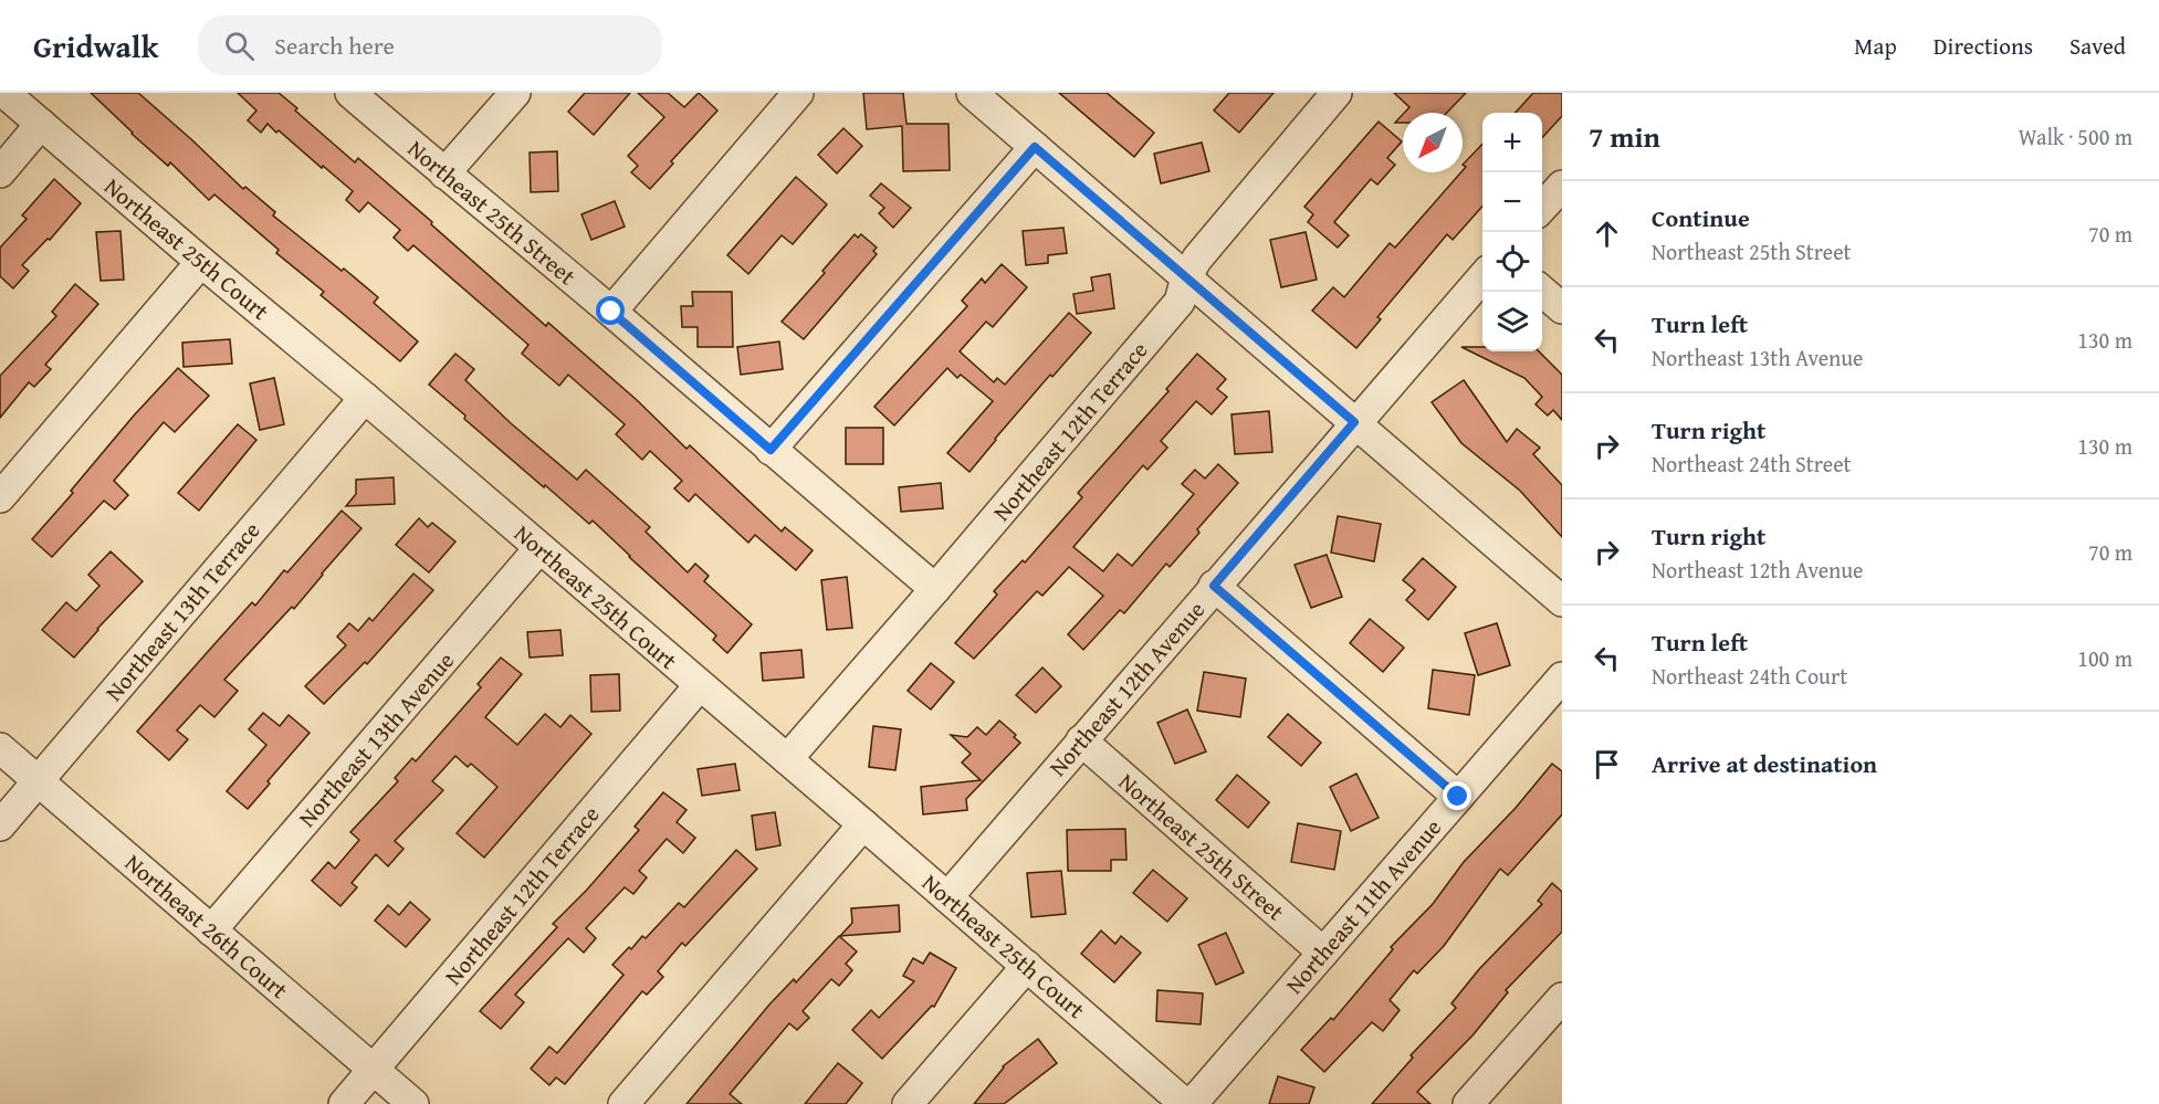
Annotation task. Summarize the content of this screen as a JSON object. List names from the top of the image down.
{
  "streets": {
    "street": [
      "Northeast 25th Street",
      "Northeast 25th Court",
      "Northeast 12th Terrace",
      "Northeast 13th Terrace",
      "Northeast 12th Avenue",
      "Northeast 13th Avenue",
      "Northeast 11th Avenue",
      "Northeast 26th Court"
    ]
  },
  "crossings": [
    ["Northeast 25th Street", "Northeast 12th Terrace"],
    ["Northeast 25th Street", "Northeast 12th Avenue"],
    ["Northeast 25th Street", "Northeast 11th Avenue"],
    ["Northeast 25th Court", "Northeast 12th Terrace"],
    ["Northeast 25th Court", "Northeast 13th Terrace"],
    ["Northeast 25th Court", "Northeast 12th Avenue"],
    ["Northeast 25th Court", "Northeast 13th Avenue"],
    ["Northeast 12th Terrace", "Northeast 26th Court"],
    ["Northeast 13th Terrace", "Northeast 26th Court"],
    ["Northeast 13th Avenue", "Northeast 26th Court"]
  ],
  "north": "bottom left",
  "page": {
    "header": "Gridwalk",
    "search": "Search here",
    "nav": ["Map", "Directions", "Saved"],
    "heading": ["7 min", "Walk · 500 m"],
    "map_buttons": ["+", "−"],
    "list": [
      ["Continue", "Northeast 25th Street", "70 m"],
      ["Turn left", "Northeast 13th Avenue", "130 m"],
      ["Turn right", "Northeast 24th Street", "130 m"],
      ["Turn right", "Northeast 12th Avenue", "70 m"],
      ["Turn left", "Northeast 24th Court", "100 m"],
      "Arrive at destination"
    ]
  }
}
